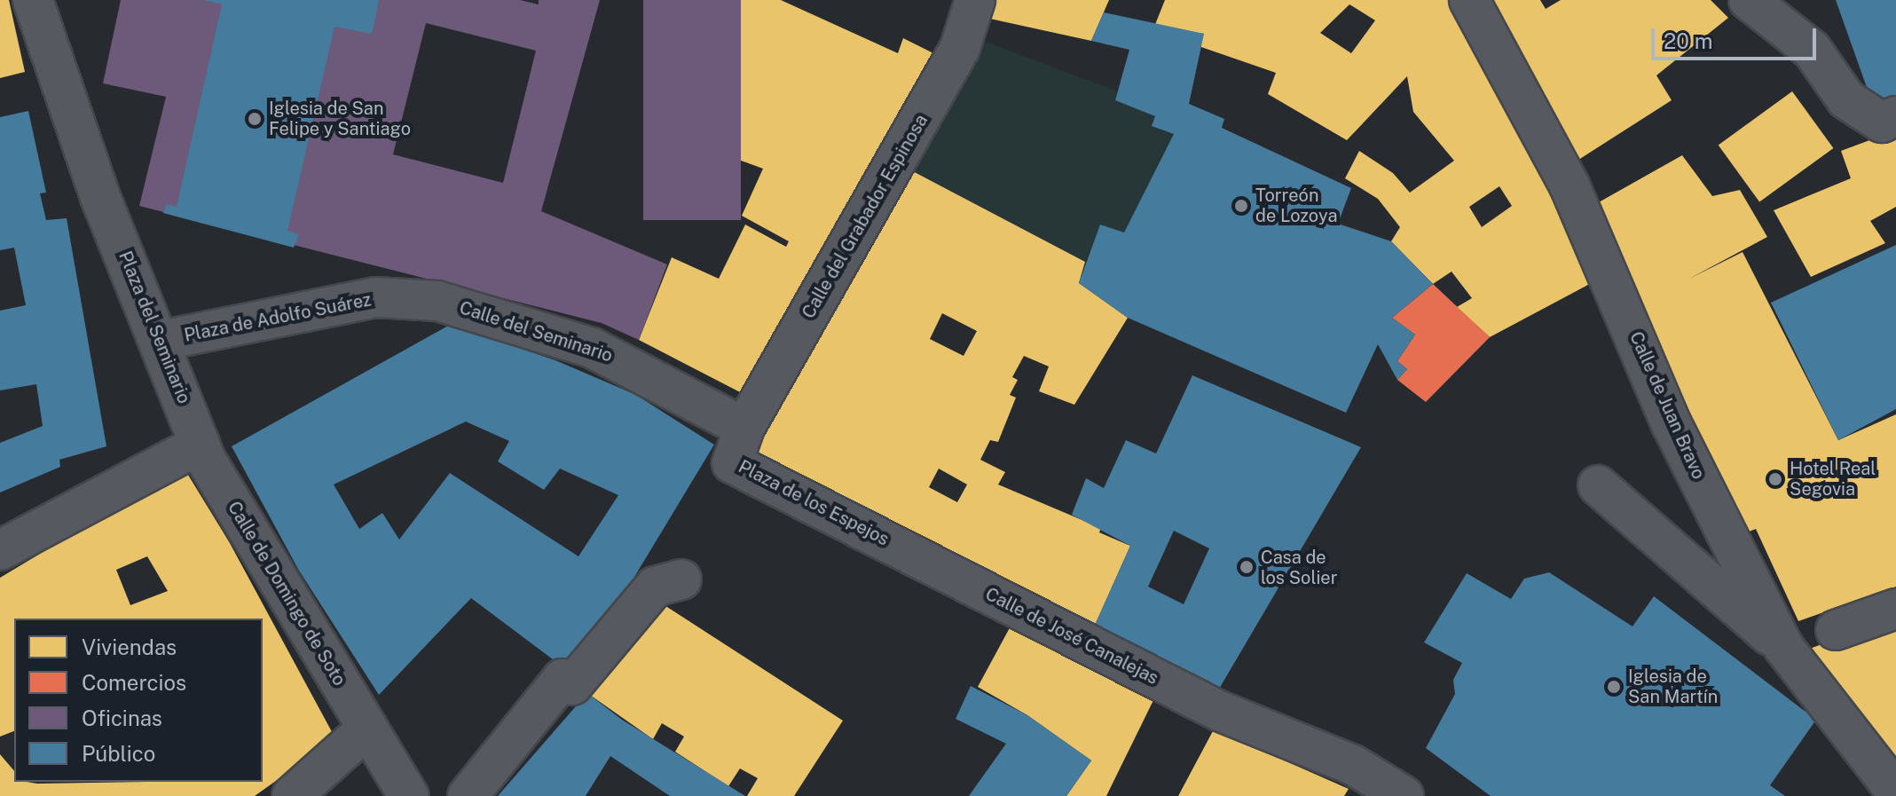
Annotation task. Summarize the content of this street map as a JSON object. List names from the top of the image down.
{
  "streets": {
    "street": [
      "Calle del Grabador Espinosa",
      "Plaza de Adolfo Suárez",
      "Plaza del Seminario",
      "Calle del Seminario",
      "Calle de Juan Bravo",
      "Plaza de los Espejos",
      "Calle de Domingo de Soto",
      "Calle de José Canalejas"
    ]
  },
  "crossings": [
    ["Calle del Grabador Espinosa", "Calle del Seminario"],
    ["Calle del Grabador Espinosa", "Plaza de los Espejos"],
    ["Plaza de Adolfo Suárez", "Plaza del Seminario"],
    ["Plaza de Adolfo Suárez", "Calle del Seminario"],
    ["Plaza del Seminario", "Calle de Domingo de Soto"],
    ["Calle del Seminario", "Plaza de los Espejos"],
    ["Plaza de los Espejos", "Calle de José Canalejas"]
  ],
  "places": [
    "Iglesia de San Felipe y Santiago",
    "Torreón de Lozoya",
    "Hotel Real Segovia",
    "Casa de los Solier",
    "Iglesia de San Martín"
  ],
  "legend": [
    "Viviendas",
    "Comercios",
    "Oficinas",
    "Público"
  ],
  "scale_bar": "20 m"
}
